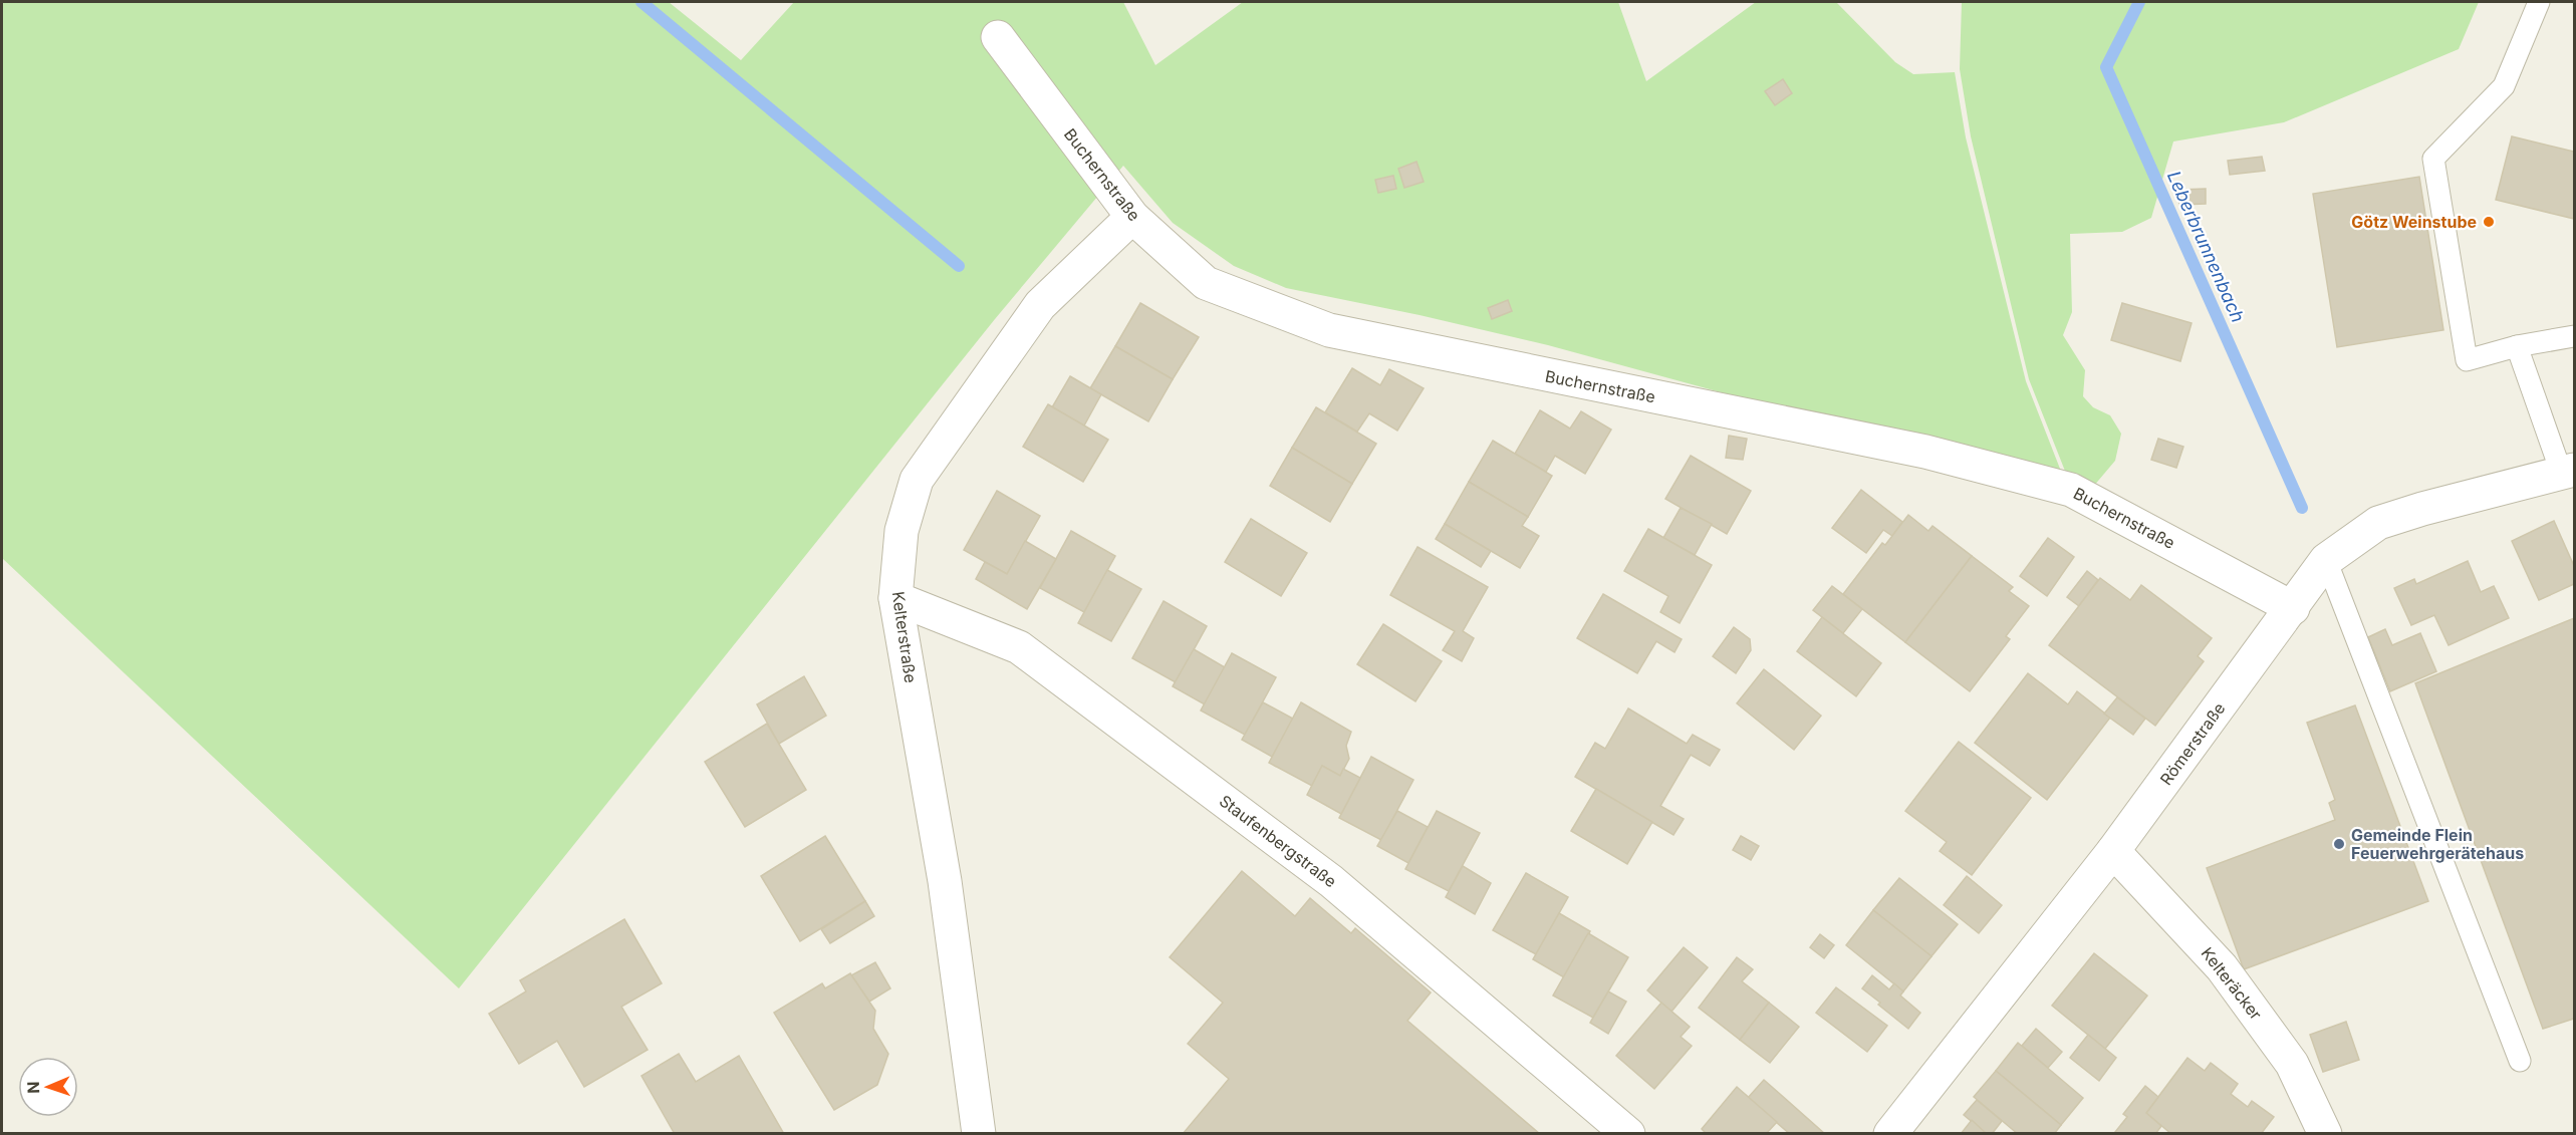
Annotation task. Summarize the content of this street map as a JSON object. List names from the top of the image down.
{
  "streets": {
    "street": [
      "Buchernstraße",
      "Kelterstraße",
      "Römerstraße",
      "Staufenbergstraße",
      "Kelteräcker"
    ]
  },
  "crossings": [
    ["Buchernstraße", "Kelterstraße"],
    ["Buchernstraße", "Römerstraße"],
    ["Kelterstraße", "Staufenbergstraße"],
    ["Römerstraße", "Kelteräcker"]
  ],
  "water": ["Leberbrunnenbach"],
  "places": ["Götz Weinstube", "Gemeinde Flein Feuerwehrgerätehaus"],
  "north": "left"
}
